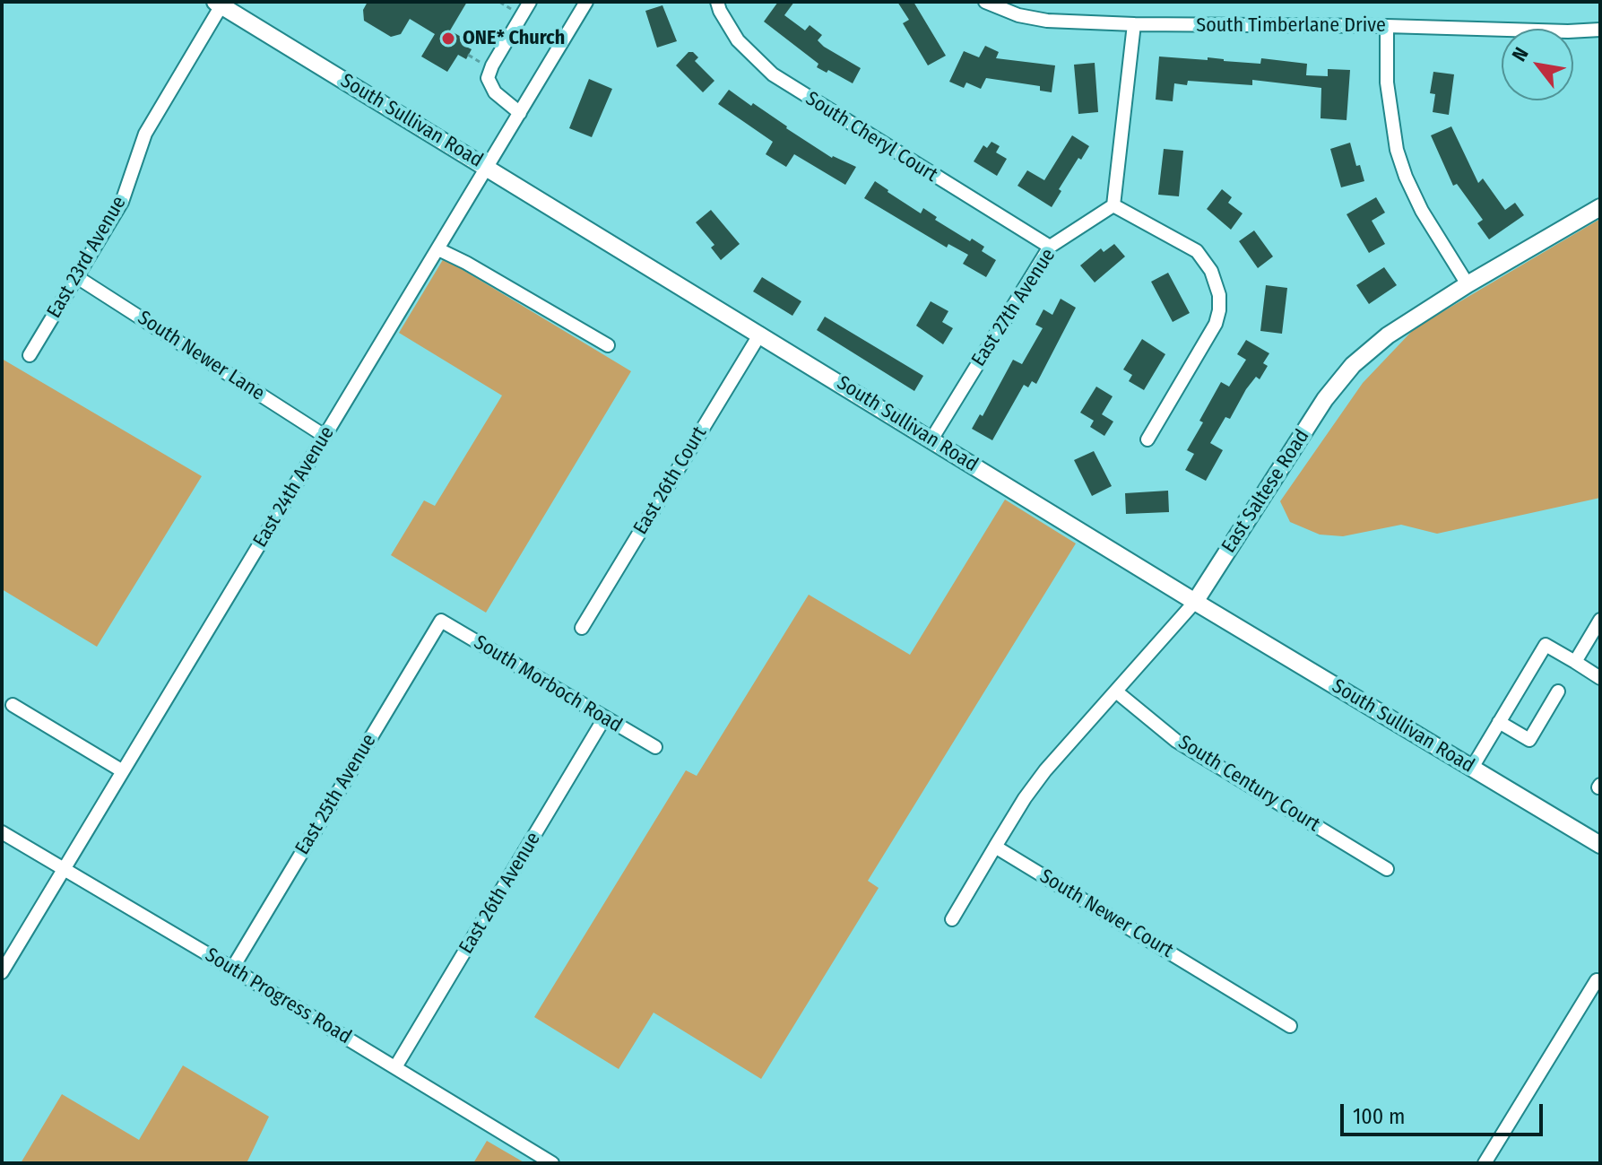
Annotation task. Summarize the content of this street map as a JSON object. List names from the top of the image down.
{
  "streets": {
    "main road": ["South Sullivan Road", "East Saltese Road"],
    "street": [
      "South Timberlane Drive",
      "South Cheryl Court",
      "East 23rd Avenue",
      "East 27th Avenue",
      "South Newer Lane",
      "East 26th Court",
      "East 24th Avenue",
      "South Morboch Road",
      "South Century Court",
      "East 25th Avenue",
      "East 26th Avenue",
      "South Newer Court",
      "South Progress Road"
    ]
  },
  "crossings": [
    ["South Sullivan Road", "East 23rd Avenue"],
    ["South Sullivan Road", "East 27th Avenue"],
    ["South Sullivan Road", "East 26th Court"],
    ["South Sullivan Road", "East 24th Avenue"],
    ["South Sullivan Road", "East Saltese Road"],
    ["South Cheryl Court", "East 27th Avenue"],
    ["East 23rd Avenue", "South Newer Lane"],
    ["South Newer Lane", "East 24th Avenue"],
    ["East 24th Avenue", "South Progress Road"],
    ["East Saltese Road", "South Century Court"],
    ["East Saltese Road", "South Newer Court"],
    ["South Morboch Road", "East 25th Avenue"],
    ["South Morboch Road", "East 26th Avenue"],
    ["East 25th Avenue", "South Progress Road"],
    ["East 26th Avenue", "South Progress Road"]
  ],
  "places": ["ONE* Church"],
  "scale_bar": "100 m",
  "north": "top left"
}
